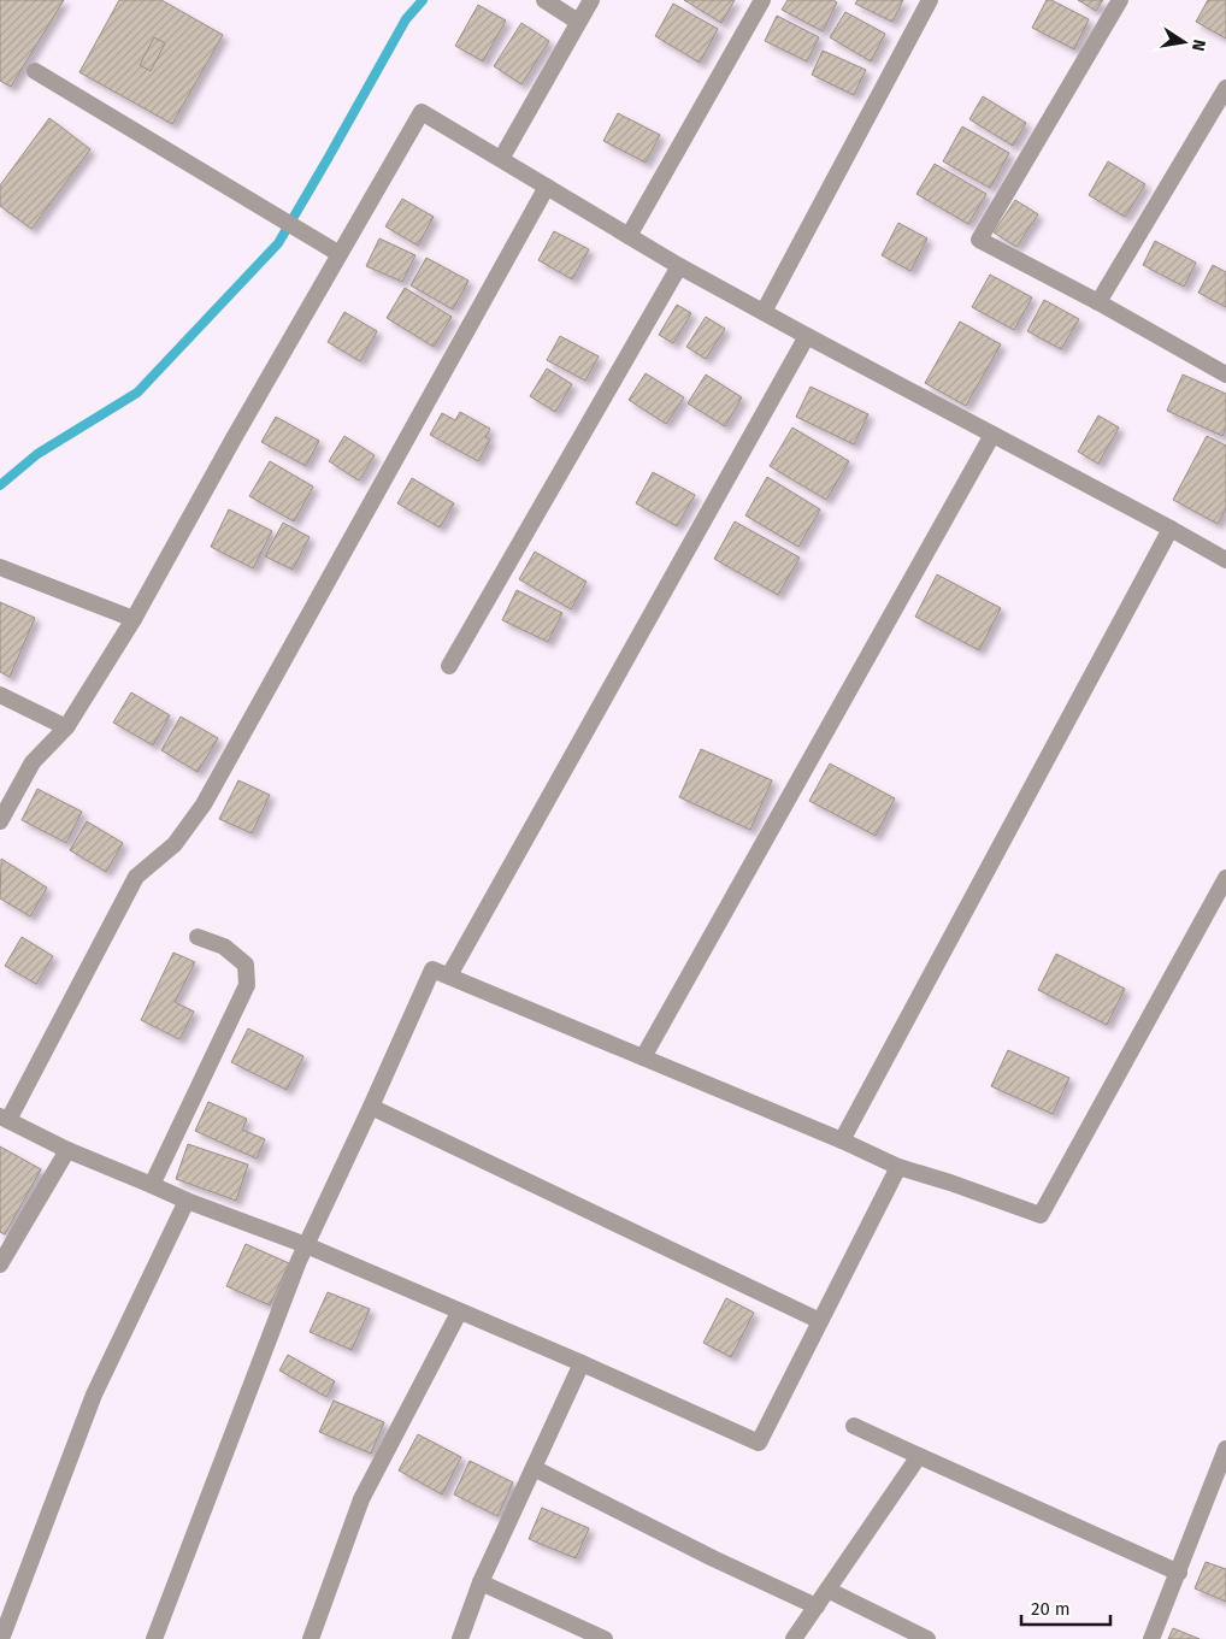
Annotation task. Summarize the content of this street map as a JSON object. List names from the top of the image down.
{
  "scale_bar": "20 m",
  "north": "right"
}
